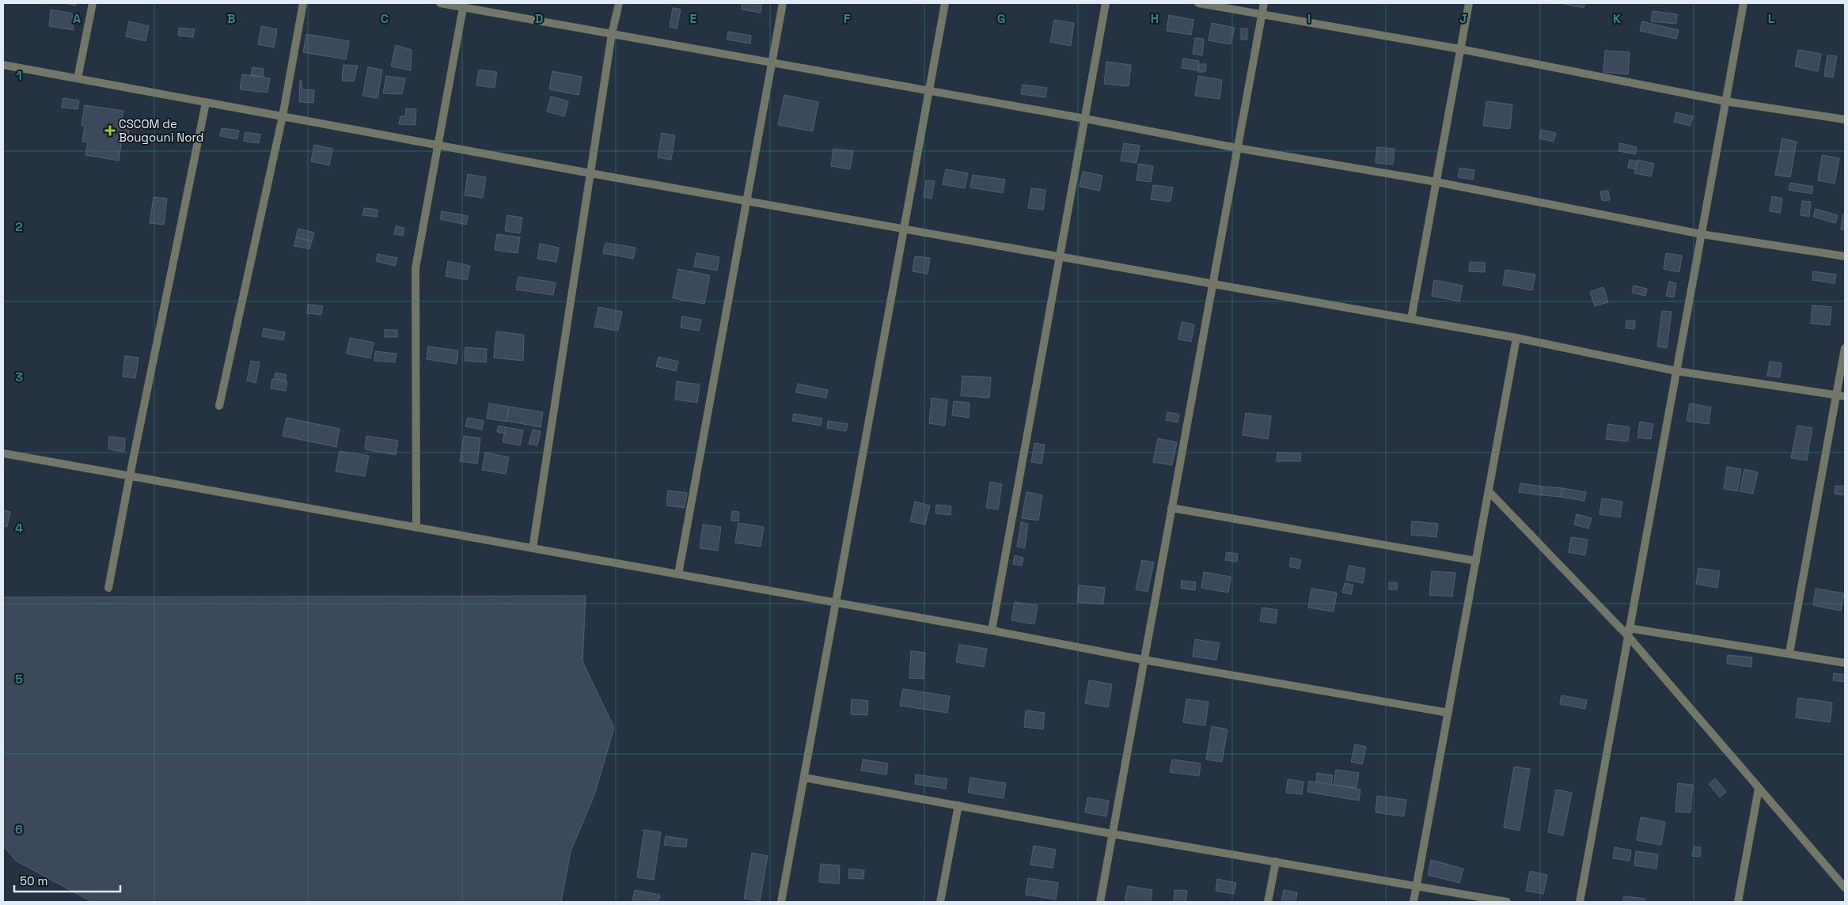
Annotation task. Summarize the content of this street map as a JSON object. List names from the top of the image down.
{
  "places": {
    "health": ["CSCOM de Bougouni Nord"]
  },
  "scale_bar": "50 m",
  "grid": {
    "columns": [
      "A",
      "B",
      "C",
      "D",
      "E",
      "F",
      "G",
      "H",
      "I",
      "J",
      "K",
      "L"
    ],
    "rows": [
      "1",
      "2",
      "3",
      "4",
      "5",
      "6"
    ]
  }
}
